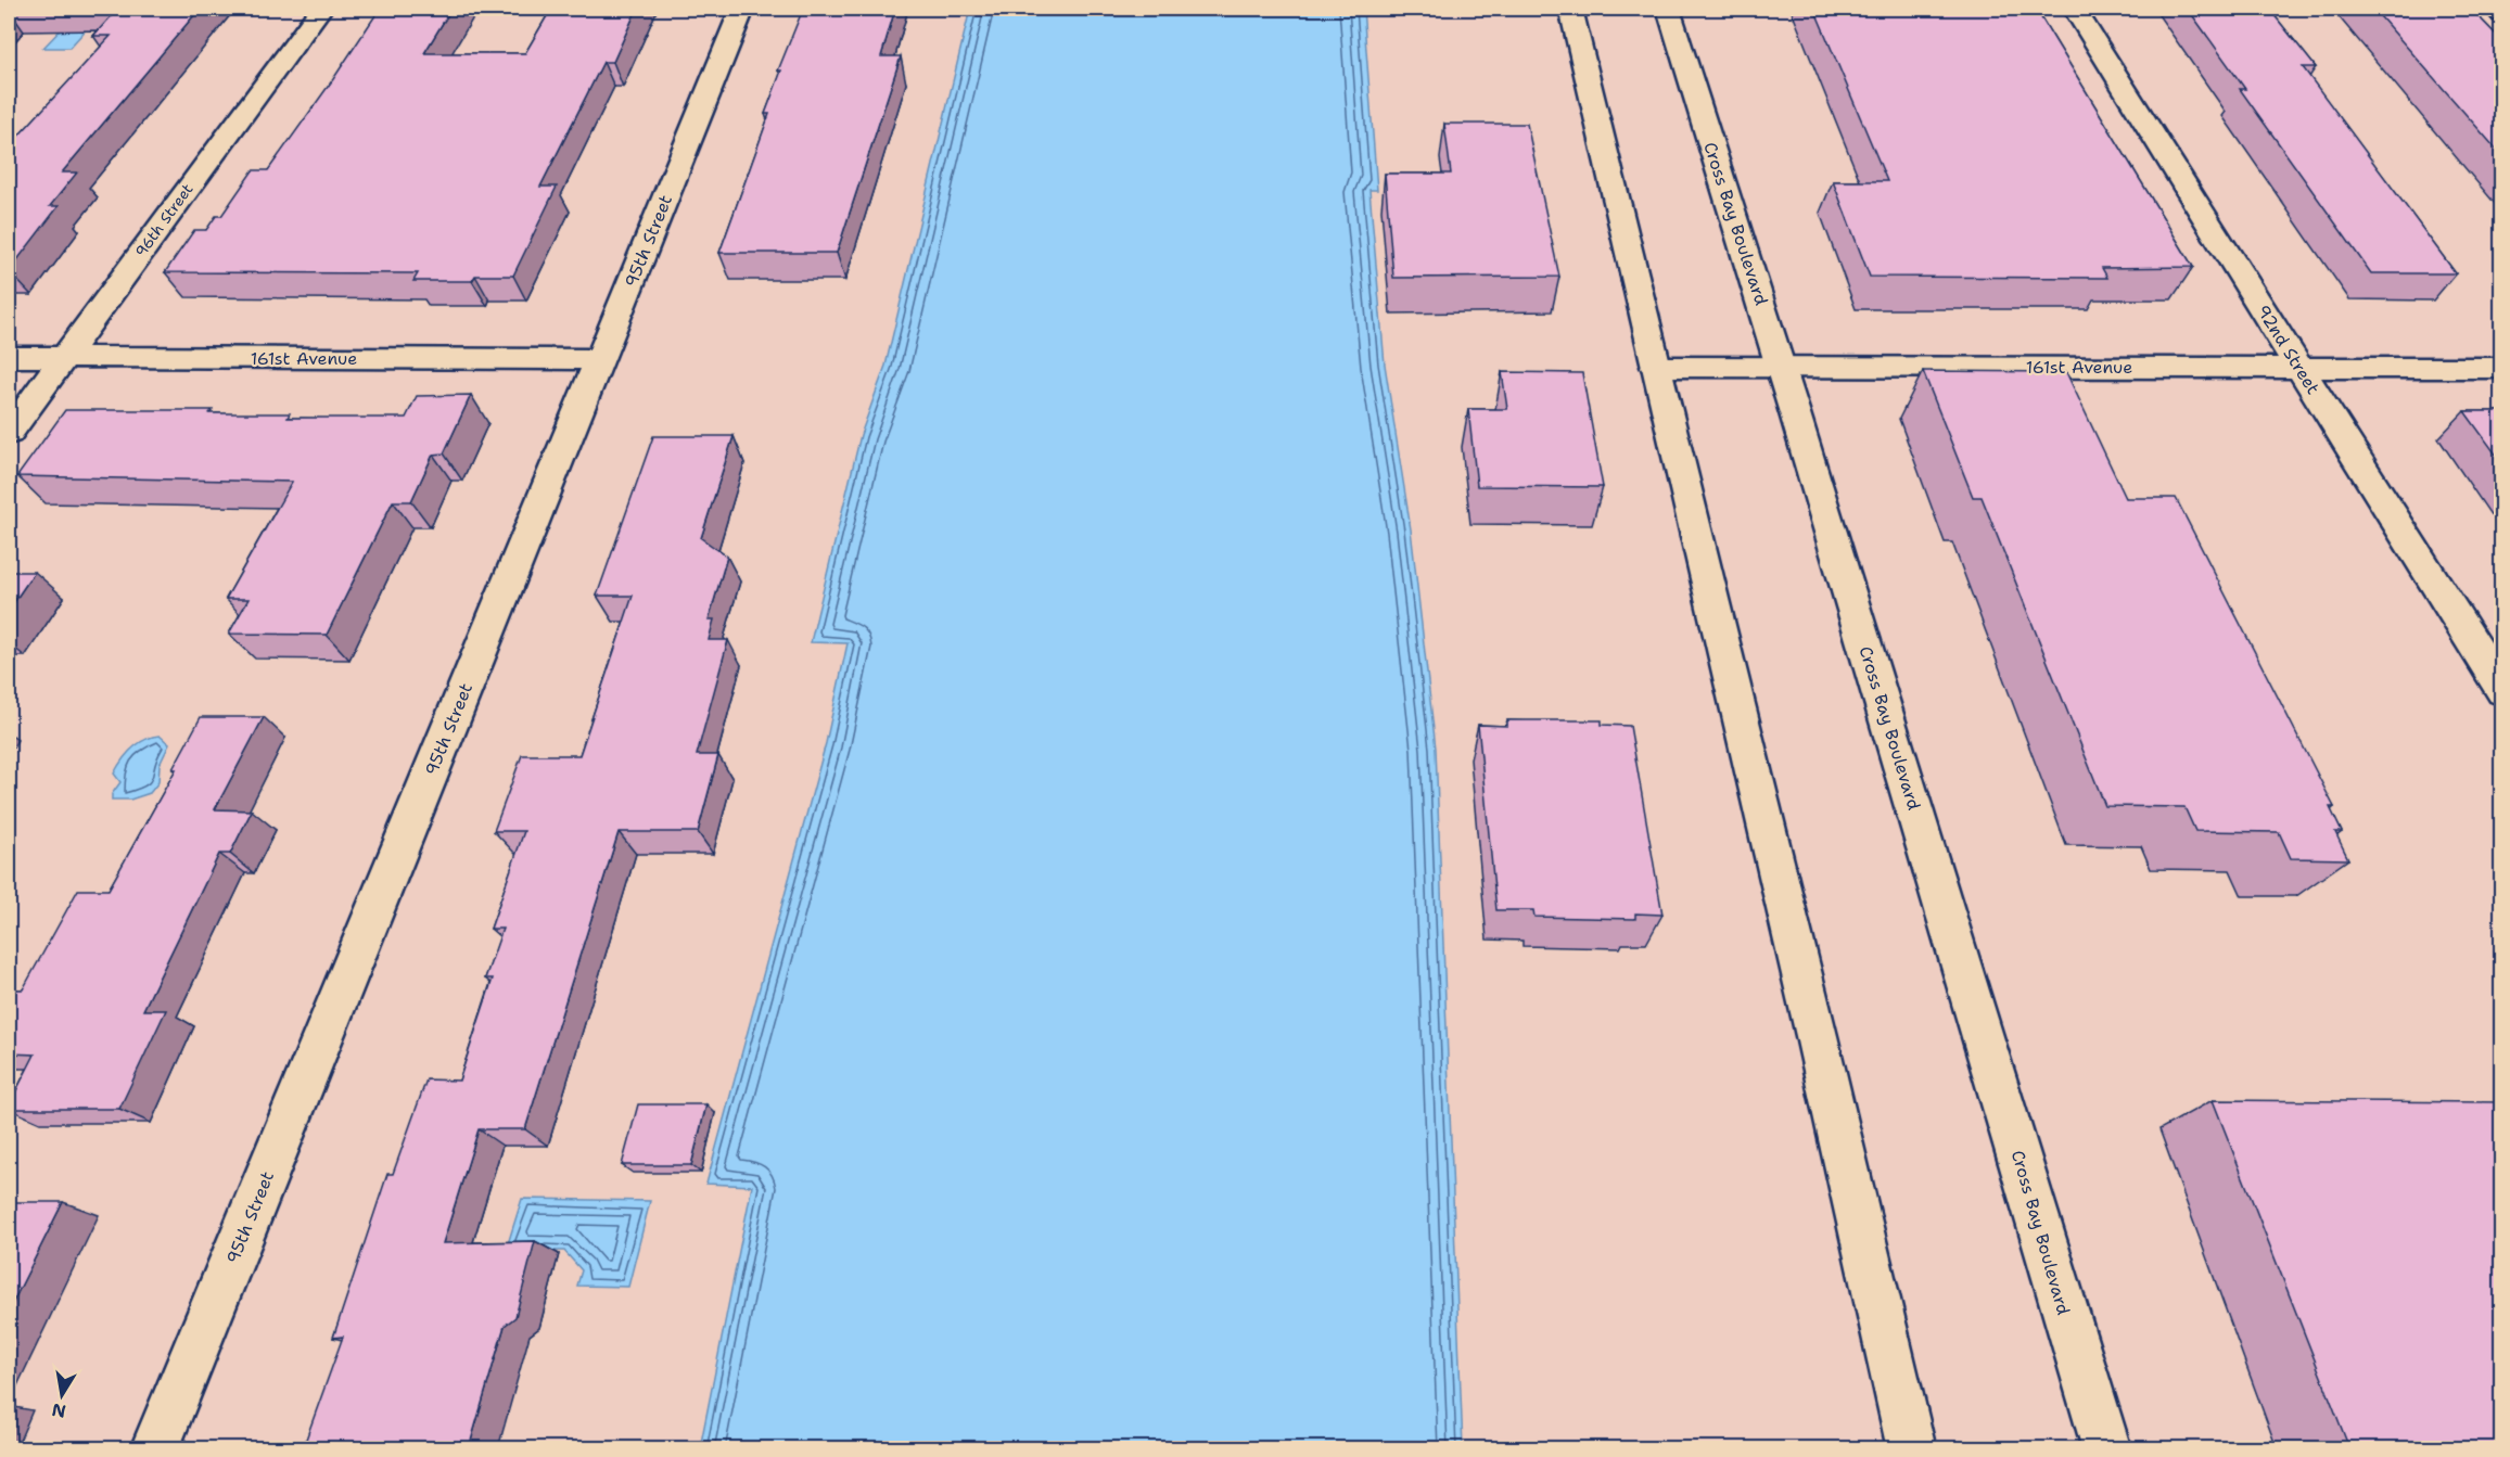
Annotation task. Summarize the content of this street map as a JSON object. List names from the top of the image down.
{
  "streets": {
    "street": [
      "96th Street",
      "Cross Bay Boulevard",
      "95th Street",
      "92nd Street",
      "161st Avenue"
    ]
  },
  "crossings": [
    ["96th Street", "161st Avenue"],
    ["Cross Bay Boulevard", "161st Avenue"],
    ["95th Street", "161st Avenue"],
    ["92nd Street", "161st Avenue"]
  ],
  "north": "bottom"
}
